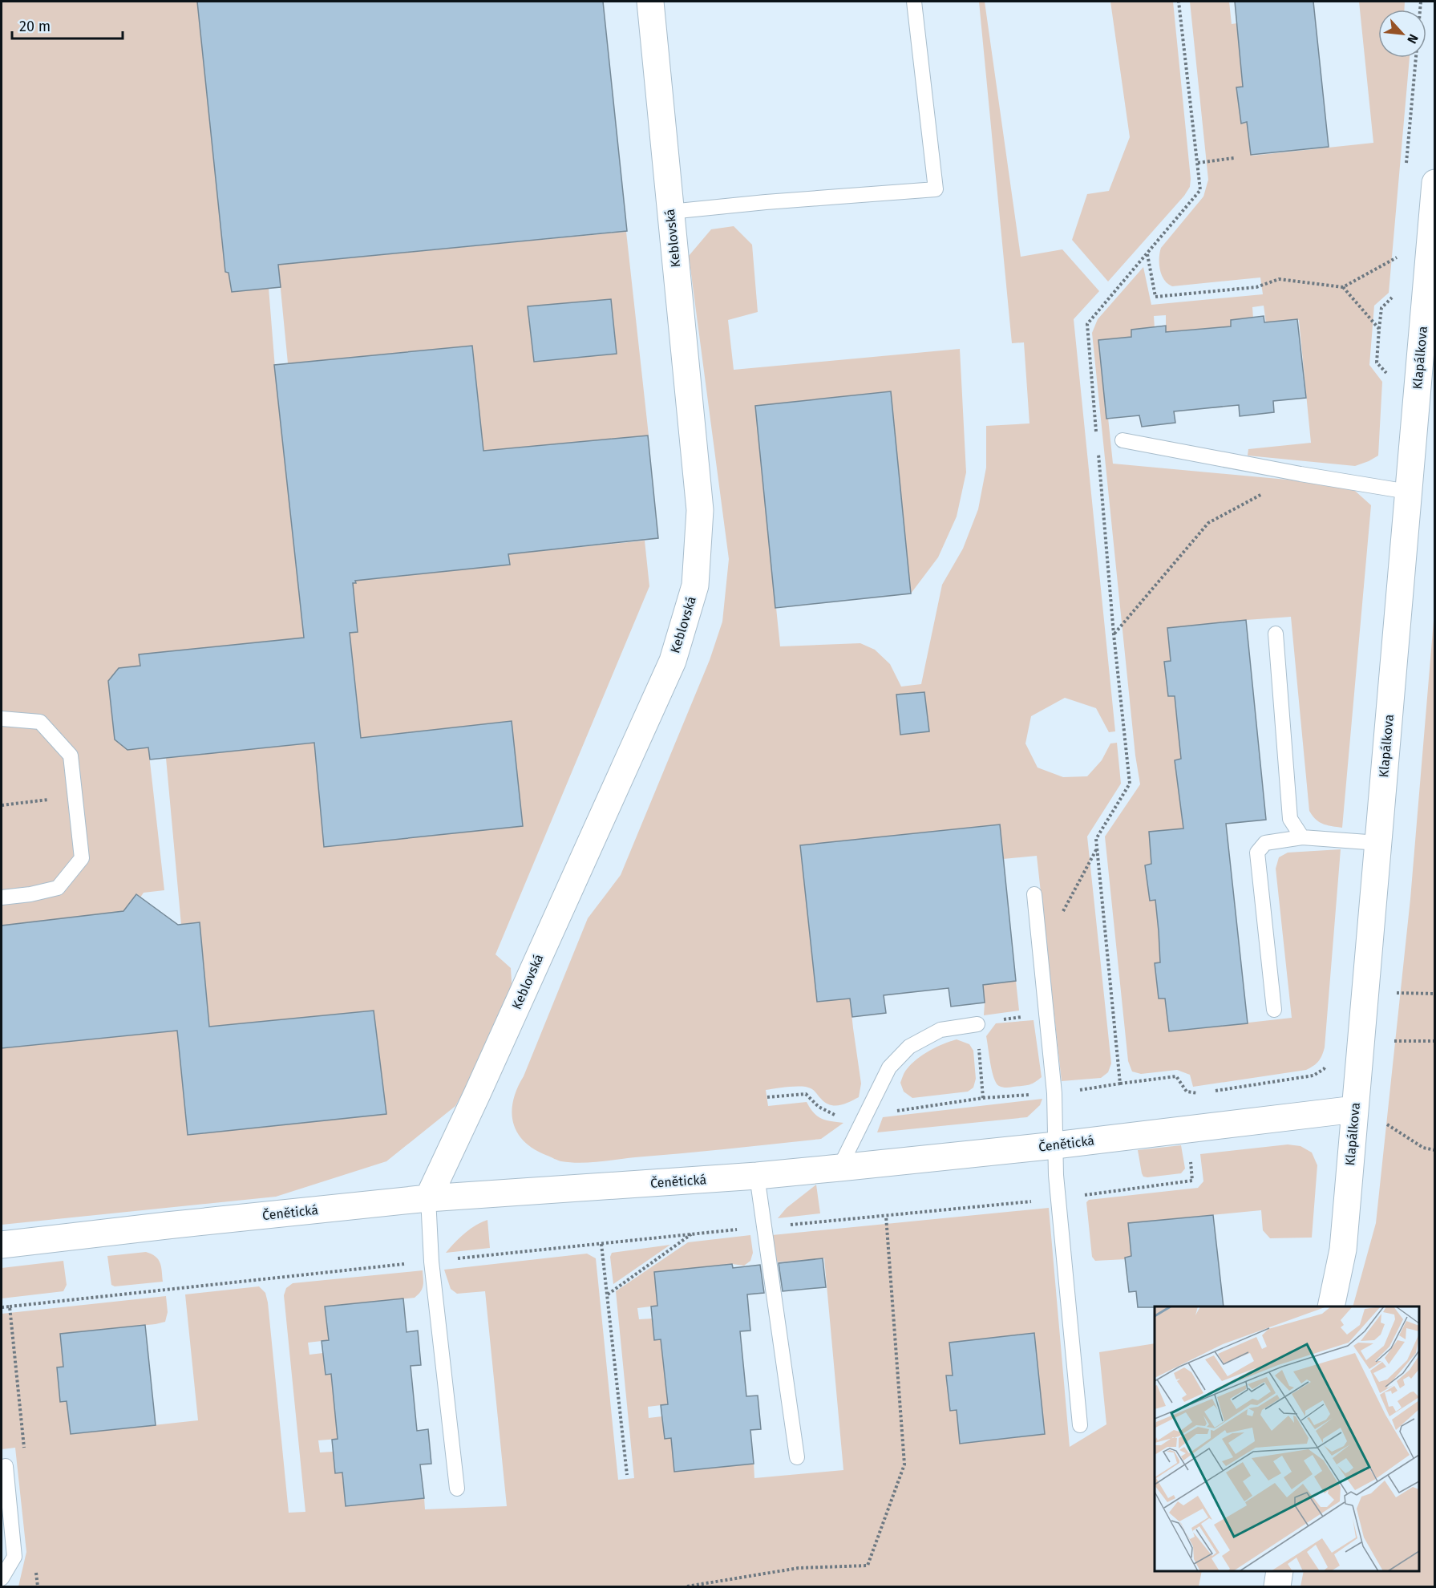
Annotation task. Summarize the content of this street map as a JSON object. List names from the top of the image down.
{
  "streets": {
    "street": ["Keblovská", "Klapálkova", "Čenětická"]
  },
  "crossings": [
    ["Keblovská", "Čenětická"],
    ["Klapálkova", "Čenětická"]
  ],
  "scale_bar": "20 m",
  "north": "bottom right"
}
